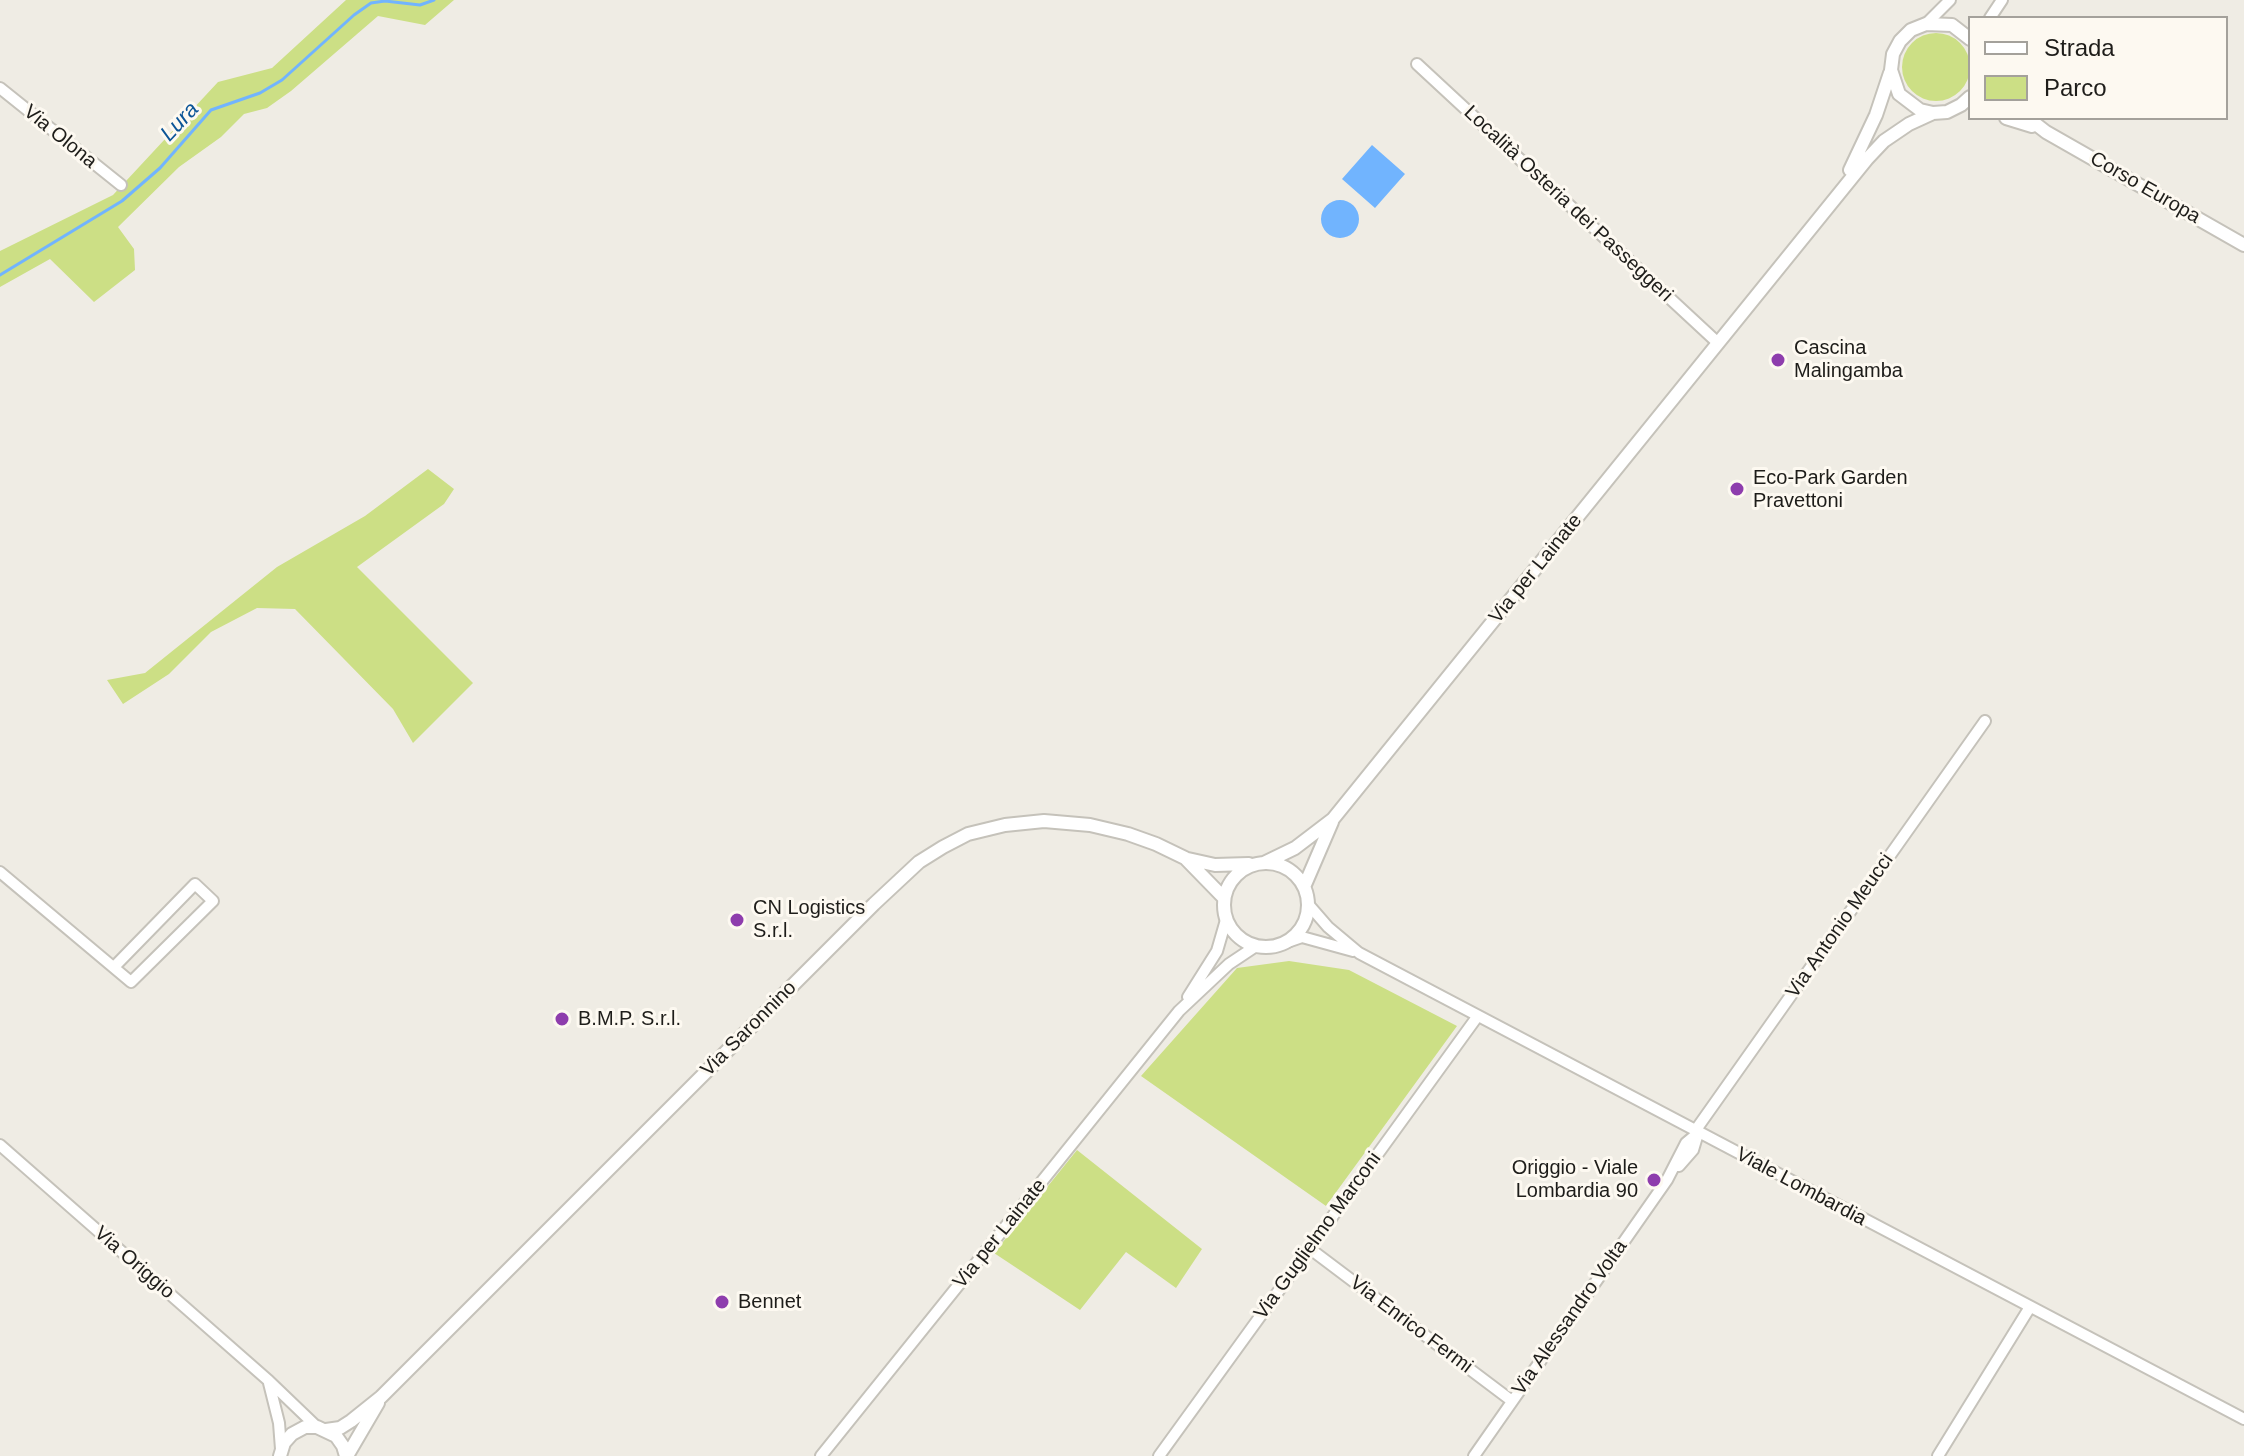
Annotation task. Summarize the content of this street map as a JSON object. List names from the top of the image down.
{
  "streets": {
    "main road": ["Corso Europa", "Via per Lainate", "Via Saronnino"],
    "street": [
      "Via Olona",
      "Località Osteria dei Passeggeri",
      "Via Antonio Meucci",
      "Viale Lombardia",
      "Via Guglielmo Marconi",
      "Via Origgio",
      "Via Alessandro Volta",
      "Via Enrico Fermi"
    ]
  },
  "crossings": [
    ["Località Osteria dei Passeggeri", "Via per Lainate"],
    ["Via per Lainate", "Via Saronnino"],
    ["Via per Lainate", "Viale Lombardia"],
    ["Via Antonio Meucci", "Viale Lombardia"],
    ["Via Antonio Meucci", "Via Alessandro Volta"],
    ["Via Saronnino", "Viale Lombardia"],
    ["Via Saronnino", "Via Origgio"],
    ["Viale Lombardia", "Via Guglielmo Marconi"],
    ["Viale Lombardia", "Via Alessandro Volta"],
    ["Via Guglielmo Marconi", "Via Enrico Fermi"],
    ["Via Alessandro Volta", "Via Enrico Fermi"]
  ],
  "water": ["Lura"],
  "places": [
    "Cascina Malingamba",
    "Eco-Park Garden Pravettoni",
    "CN Logistics S.r.l.",
    "B.M.P. S.r.l.",
    "Origgio - Viale Lombardia 90",
    "Bennet"
  ],
  "legend": ["Strada", "Parco"]
}
